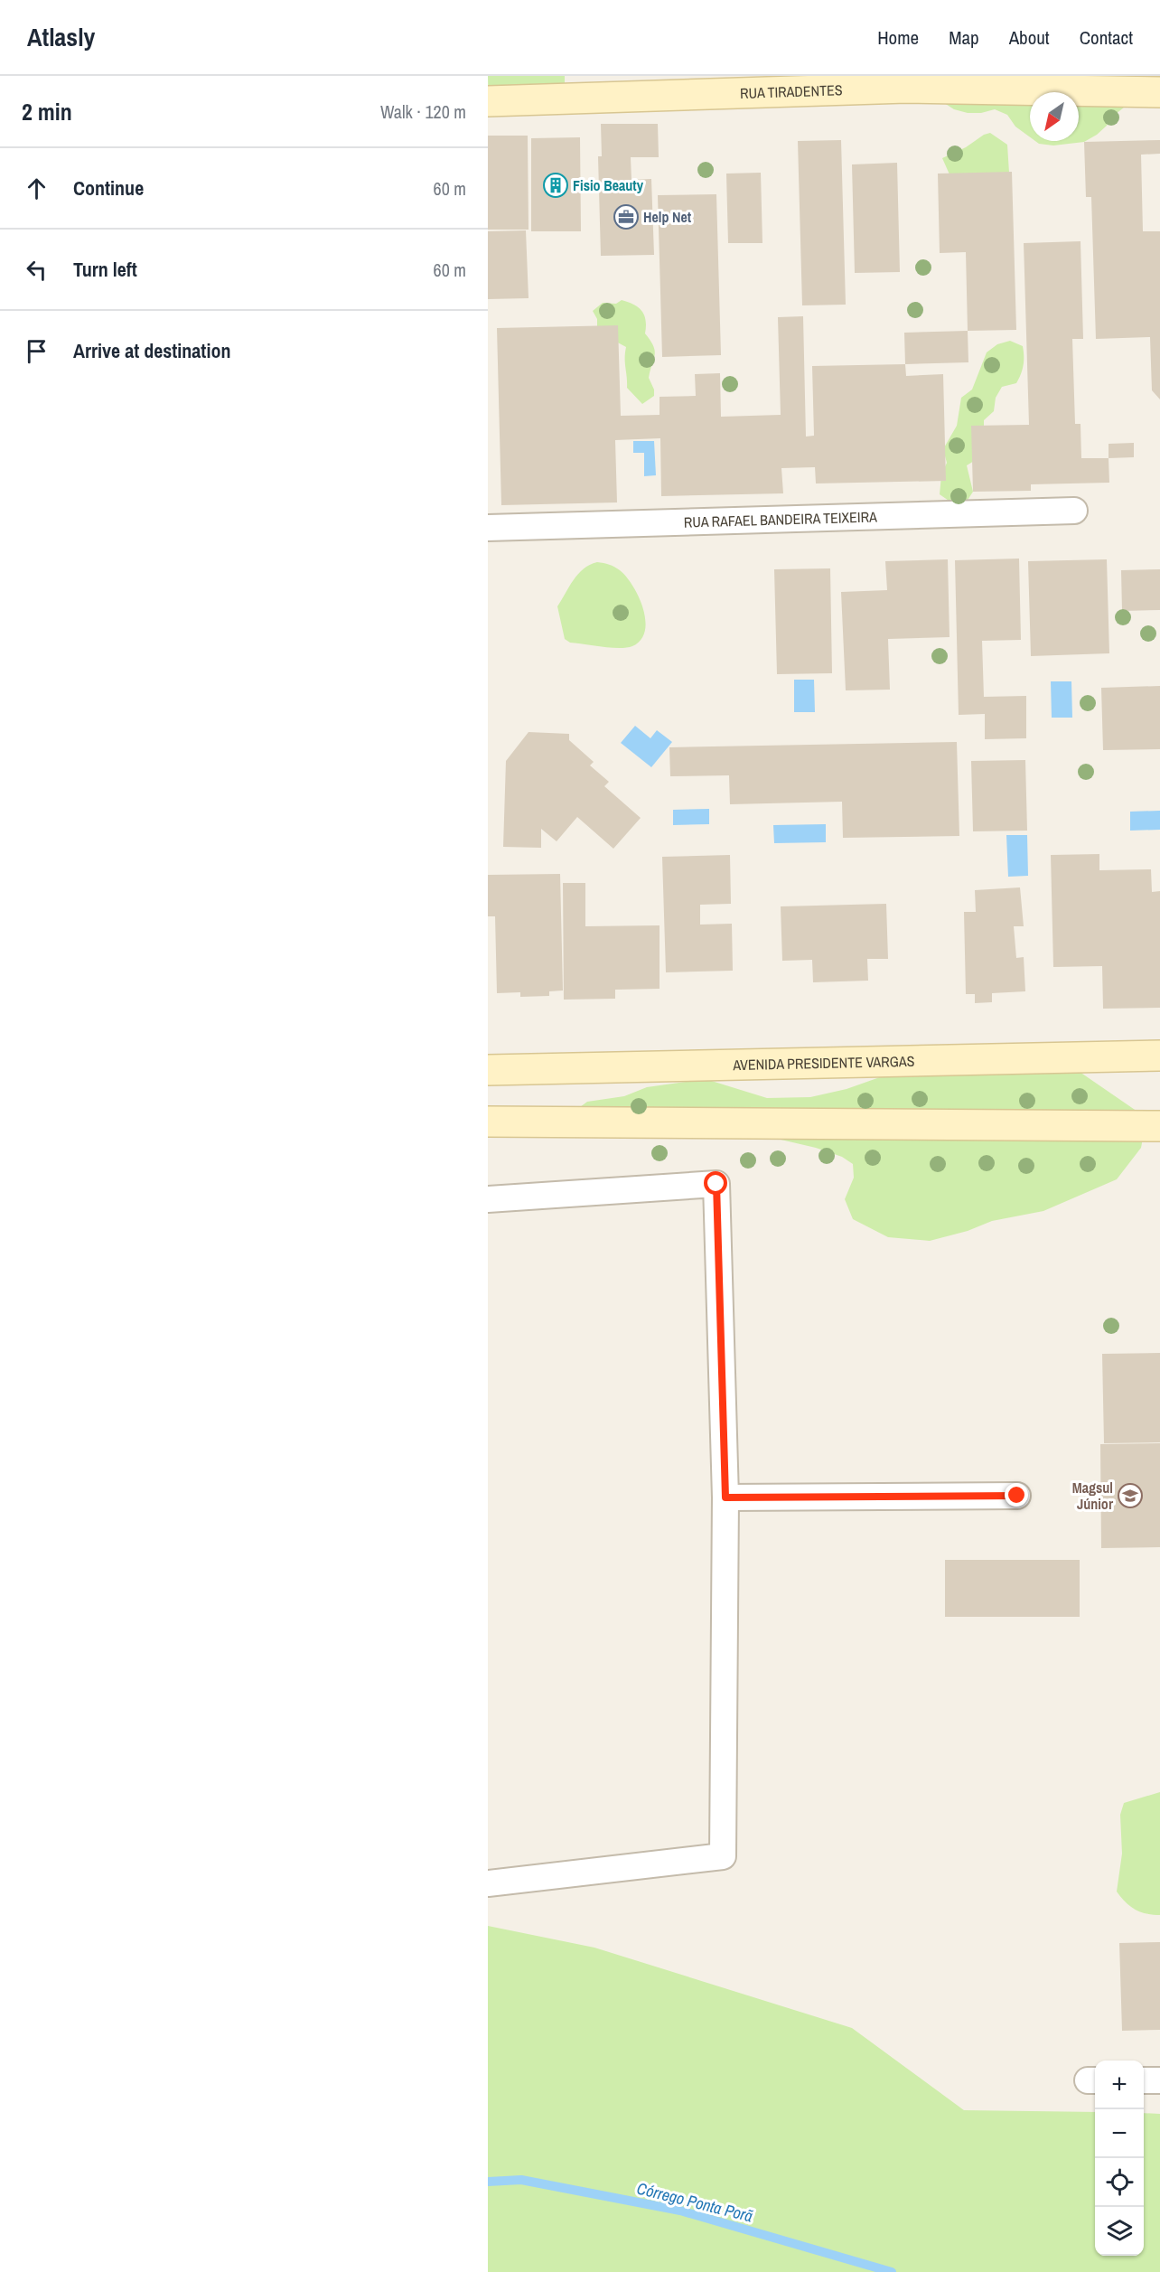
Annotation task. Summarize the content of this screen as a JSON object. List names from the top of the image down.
{
  "streets": {
    "main road": ["RUA TIRADENTES", "AVENIDA PRESIDENTE VARGAS"],
    "street": ["RUA RAFAEL BANDEIRA TEIXEIRA"]
  },
  "water": ["Córrego Ponta Porã"],
  "places": {
    "building": ["Fisio Beauty"],
    "office": ["Help Net"],
    "school or university": ["Magsul Júnior"]
  },
  "north": "bottom left",
  "page": {
    "header": "Atlasly",
    "nav": [
      "Home",
      "Map",
      "About",
      "Contact"
    ],
    "heading": ["2 min", "Walk · 120 m"],
    "list": [
      ["Continue", "60 m"],
      ["Turn left", "60 m"],
      "Arrive at destination"
    ],
    "map_buttons": ["+", "−"]
  }
}
